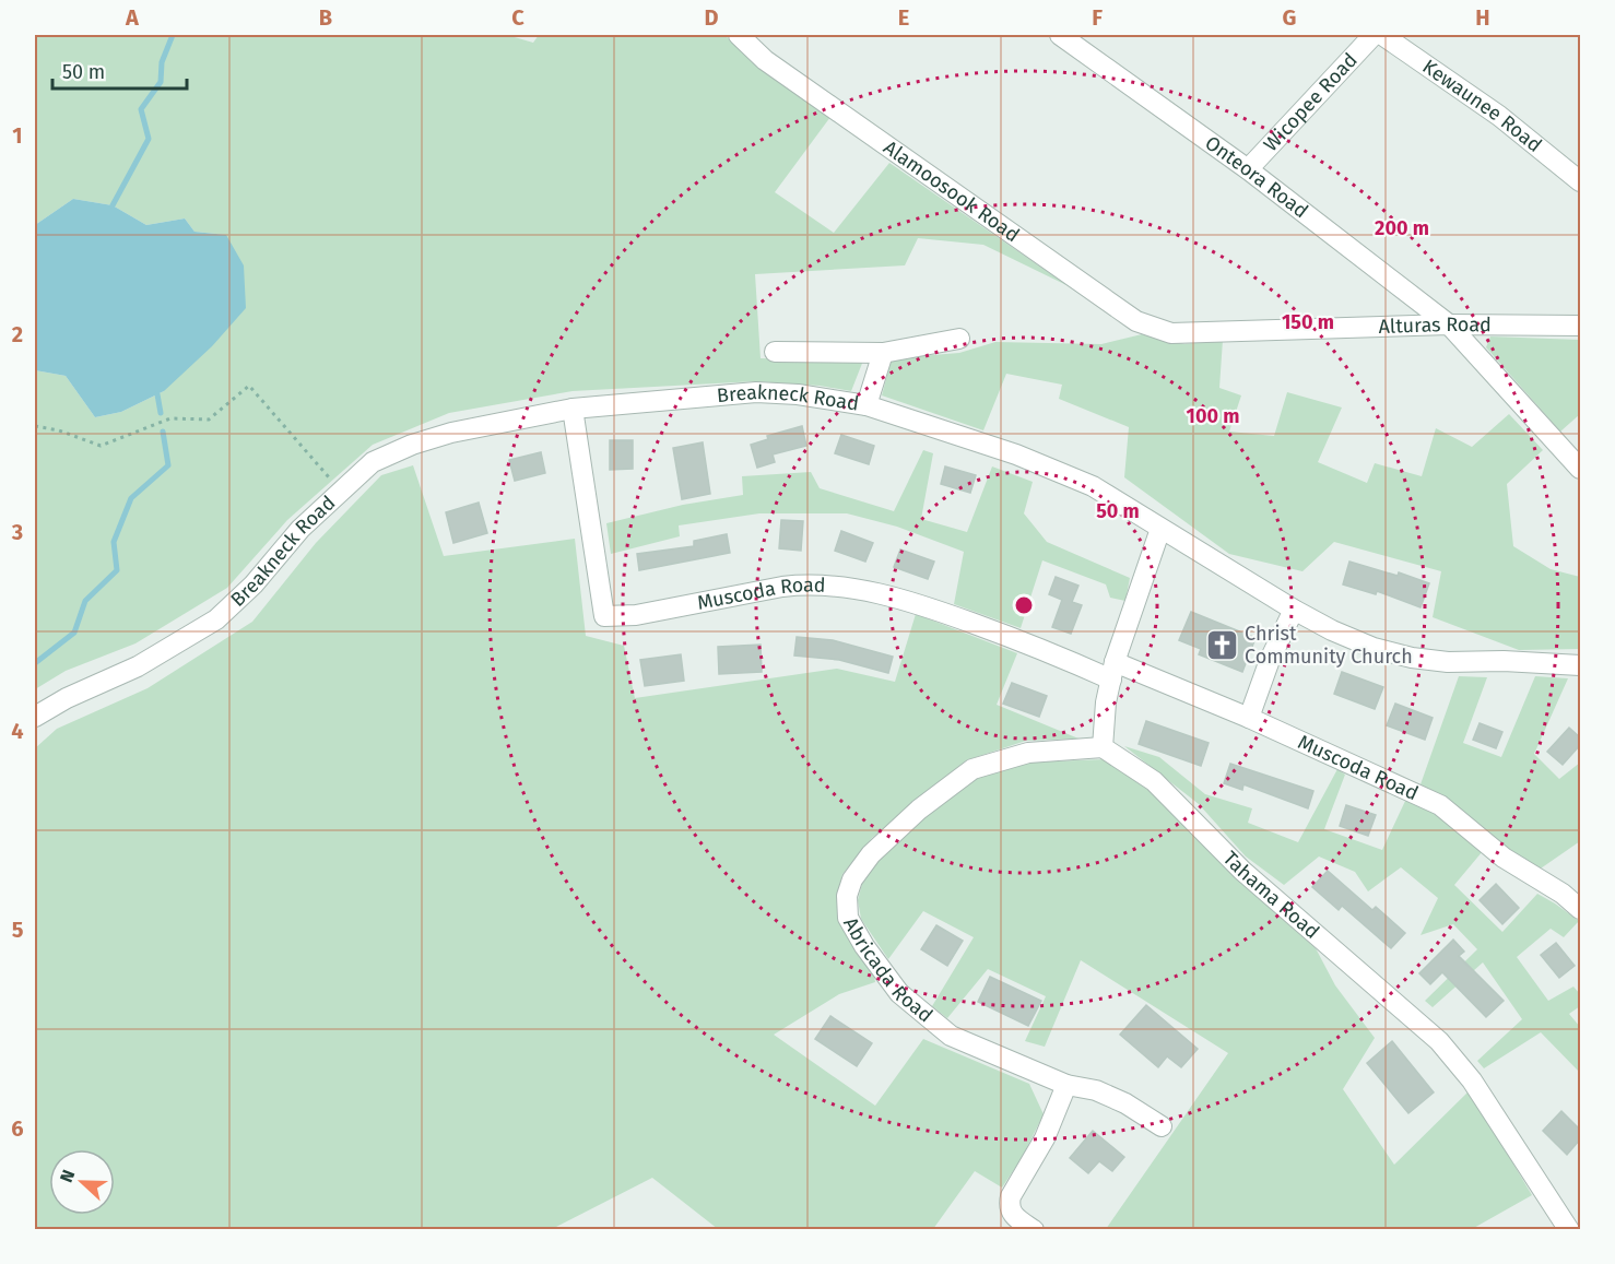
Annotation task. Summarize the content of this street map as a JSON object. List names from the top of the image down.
{
  "streets": {
    "street": [
      "Wicopee Road",
      "Kewaunee Road",
      "Onteora Road",
      "Alamoosook Road",
      "Alturas Road",
      "Breakneck Road",
      "Muscoda Road",
      "Tahama Road",
      "Abricada Road"
    ]
  },
  "crossings": [
    ["Wicopee Road", "Onteora Road"],
    ["Onteora Road", "Alturas Road"],
    ["Alamoosook Road", "Alturas Road"],
    ["Breakneck Road", "Muscoda Road"],
    ["Tahama Road", "Abricada Road"]
  ],
  "places": {
    "church": ["Christ Community Church"]
  },
  "scale_bar": "50 m",
  "north": "left",
  "grid": {
    "columns": [
      "A",
      "B",
      "C",
      "D",
      "E",
      "F",
      "G",
      "H"
    ],
    "rows": [
      "1",
      "2",
      "3",
      "4",
      "5",
      "6"
    ]
  },
  "rings": [
    "200 m",
    "150 m",
    "100 m",
    "50 m"
  ]
}
